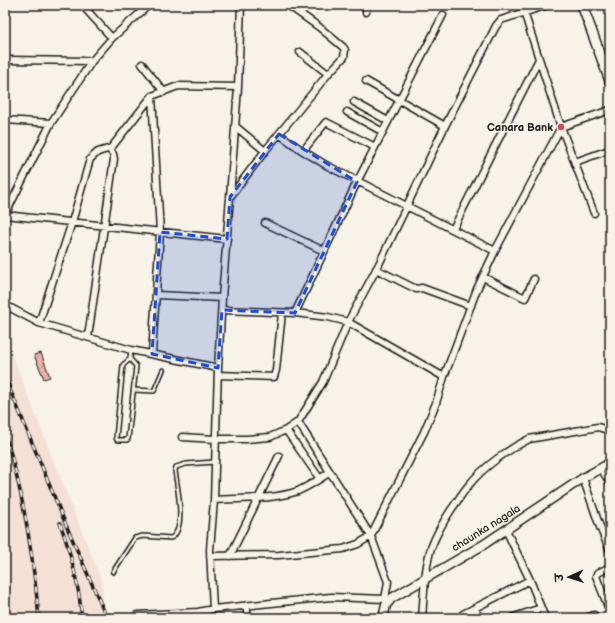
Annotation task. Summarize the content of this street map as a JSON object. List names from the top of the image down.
{
  "streets": {
    "main road": ["chaunka nagala"]
  },
  "places": ["Canara Bank"],
  "north": "left"
}
